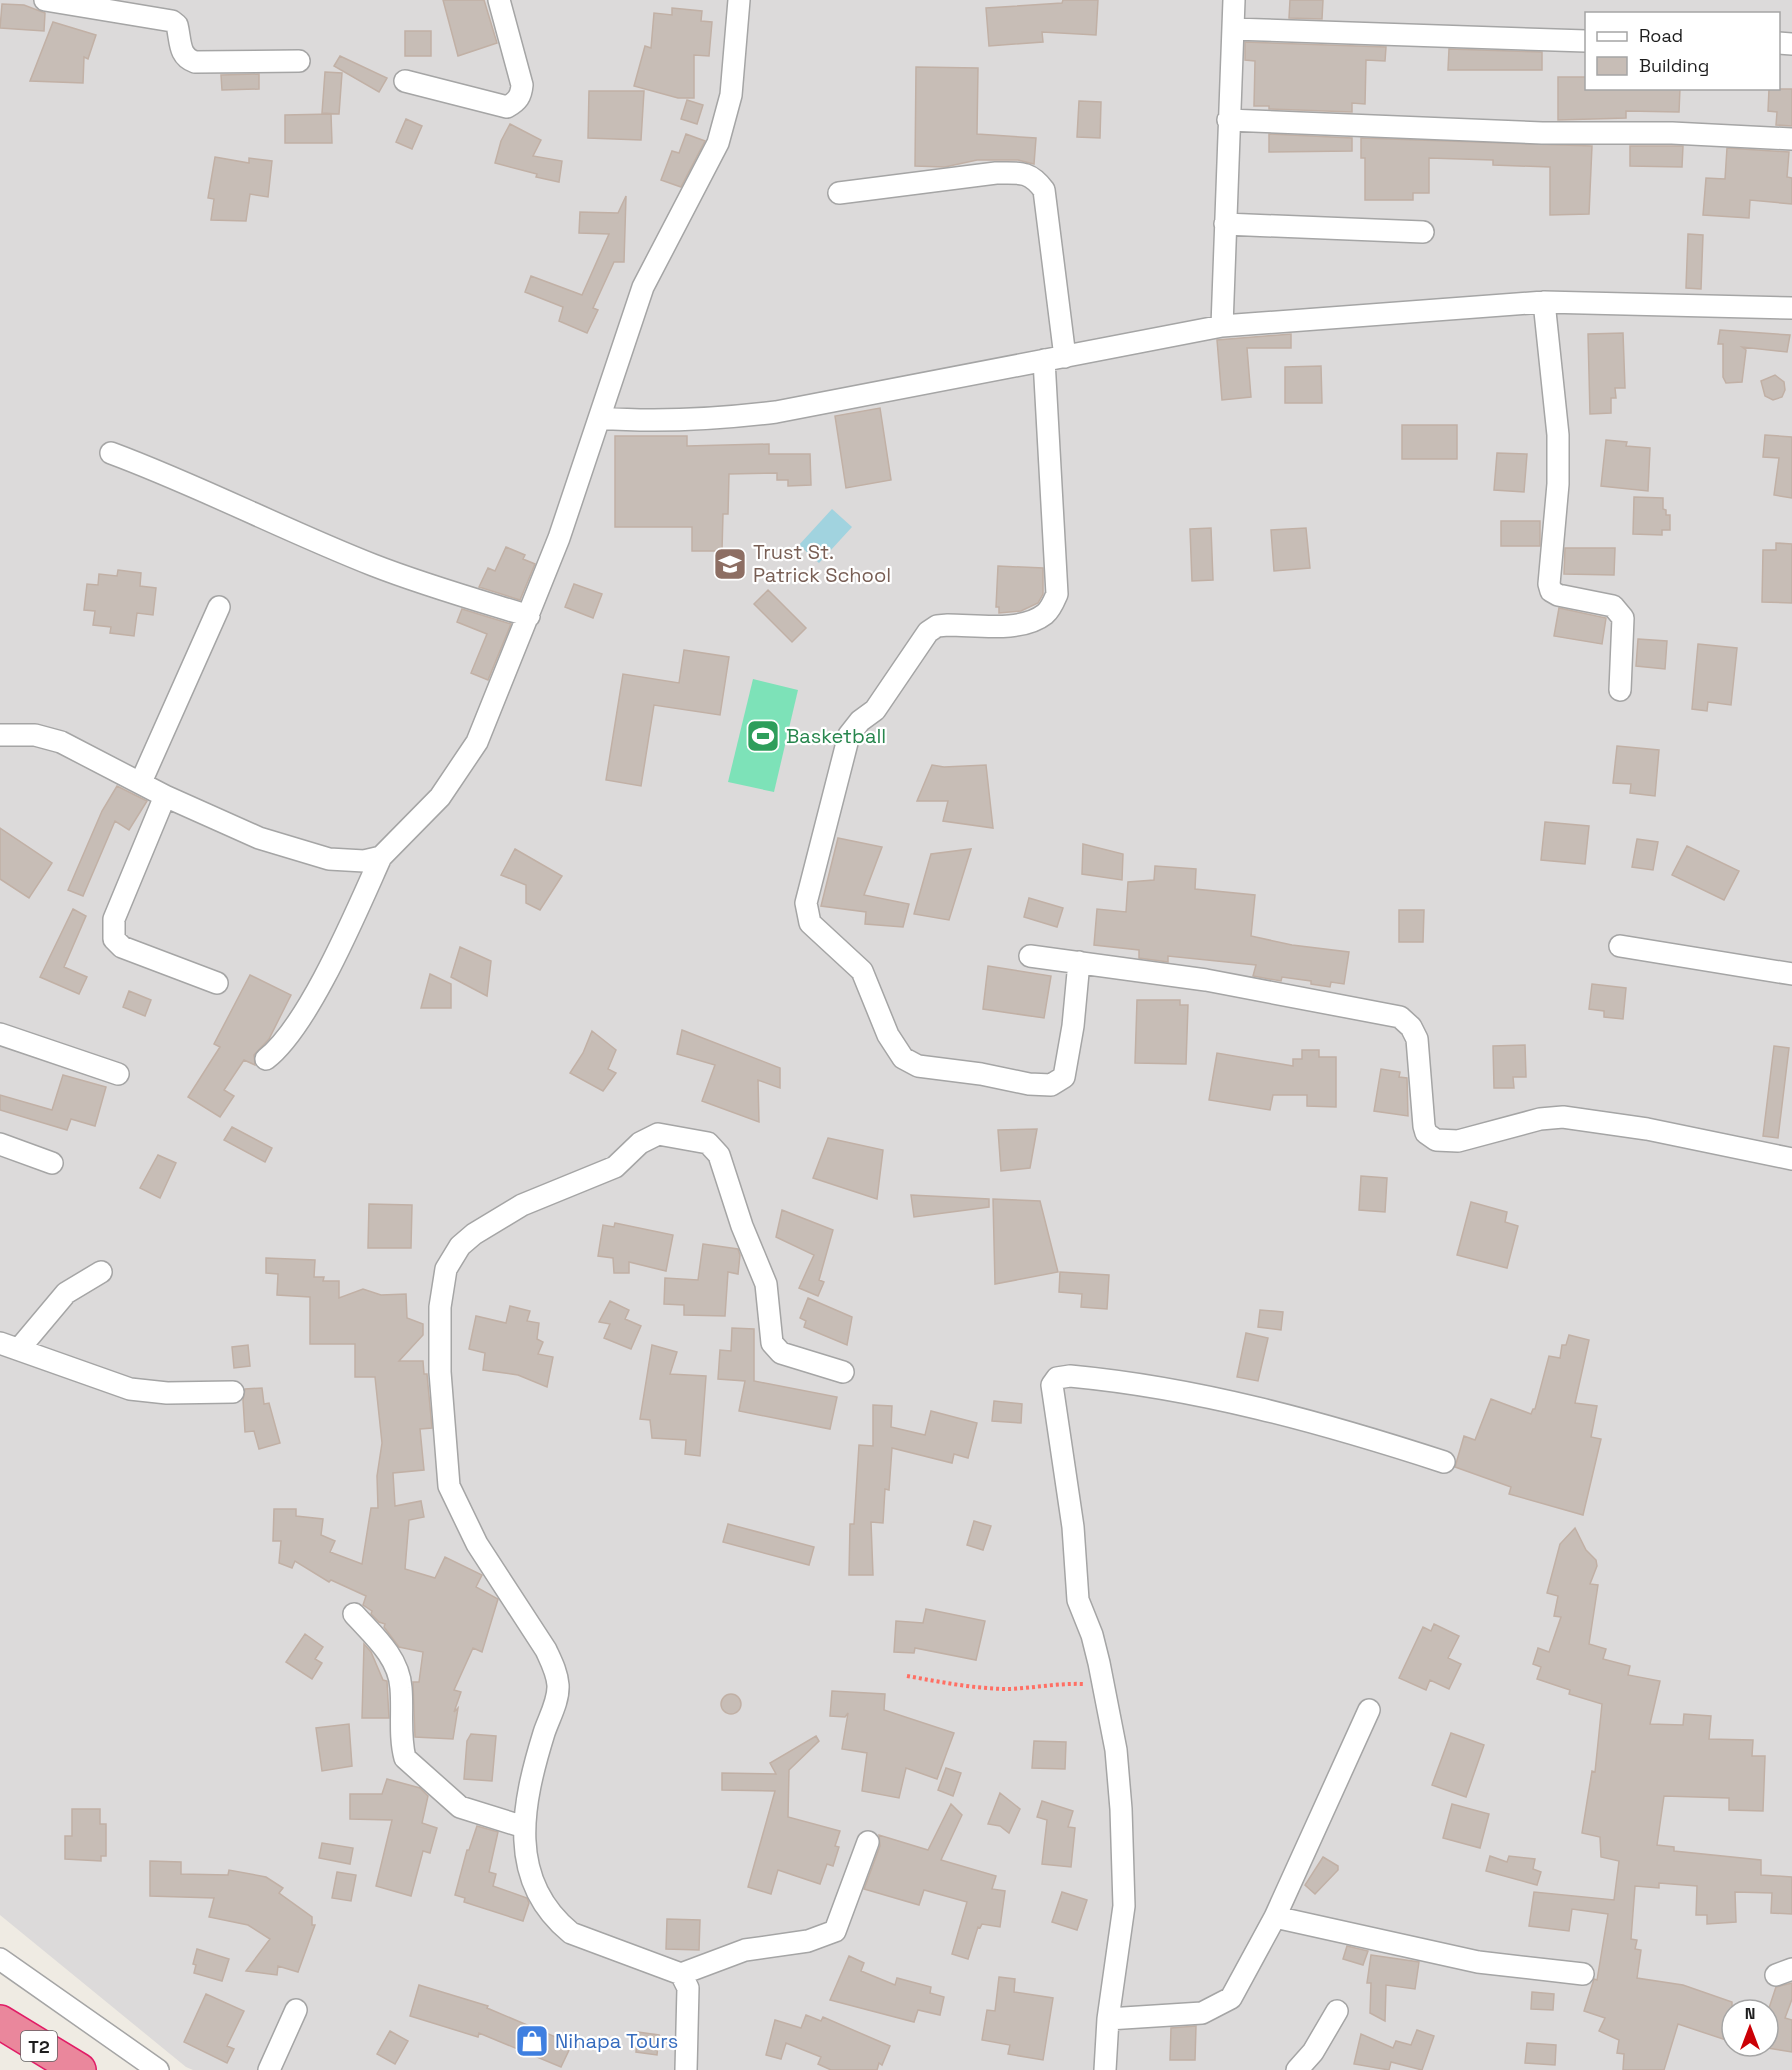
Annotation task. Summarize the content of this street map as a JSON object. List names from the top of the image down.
{
  "streets": {
    "highway": ["T2"]
  },
  "places": {
    "school or university": ["Trust St. Patrick School"],
    "sports": ["Basketball"],
    "shop": ["Nihapa Tours"]
  },
  "legend": ["Road", "Building"],
  "north": "top"
}
